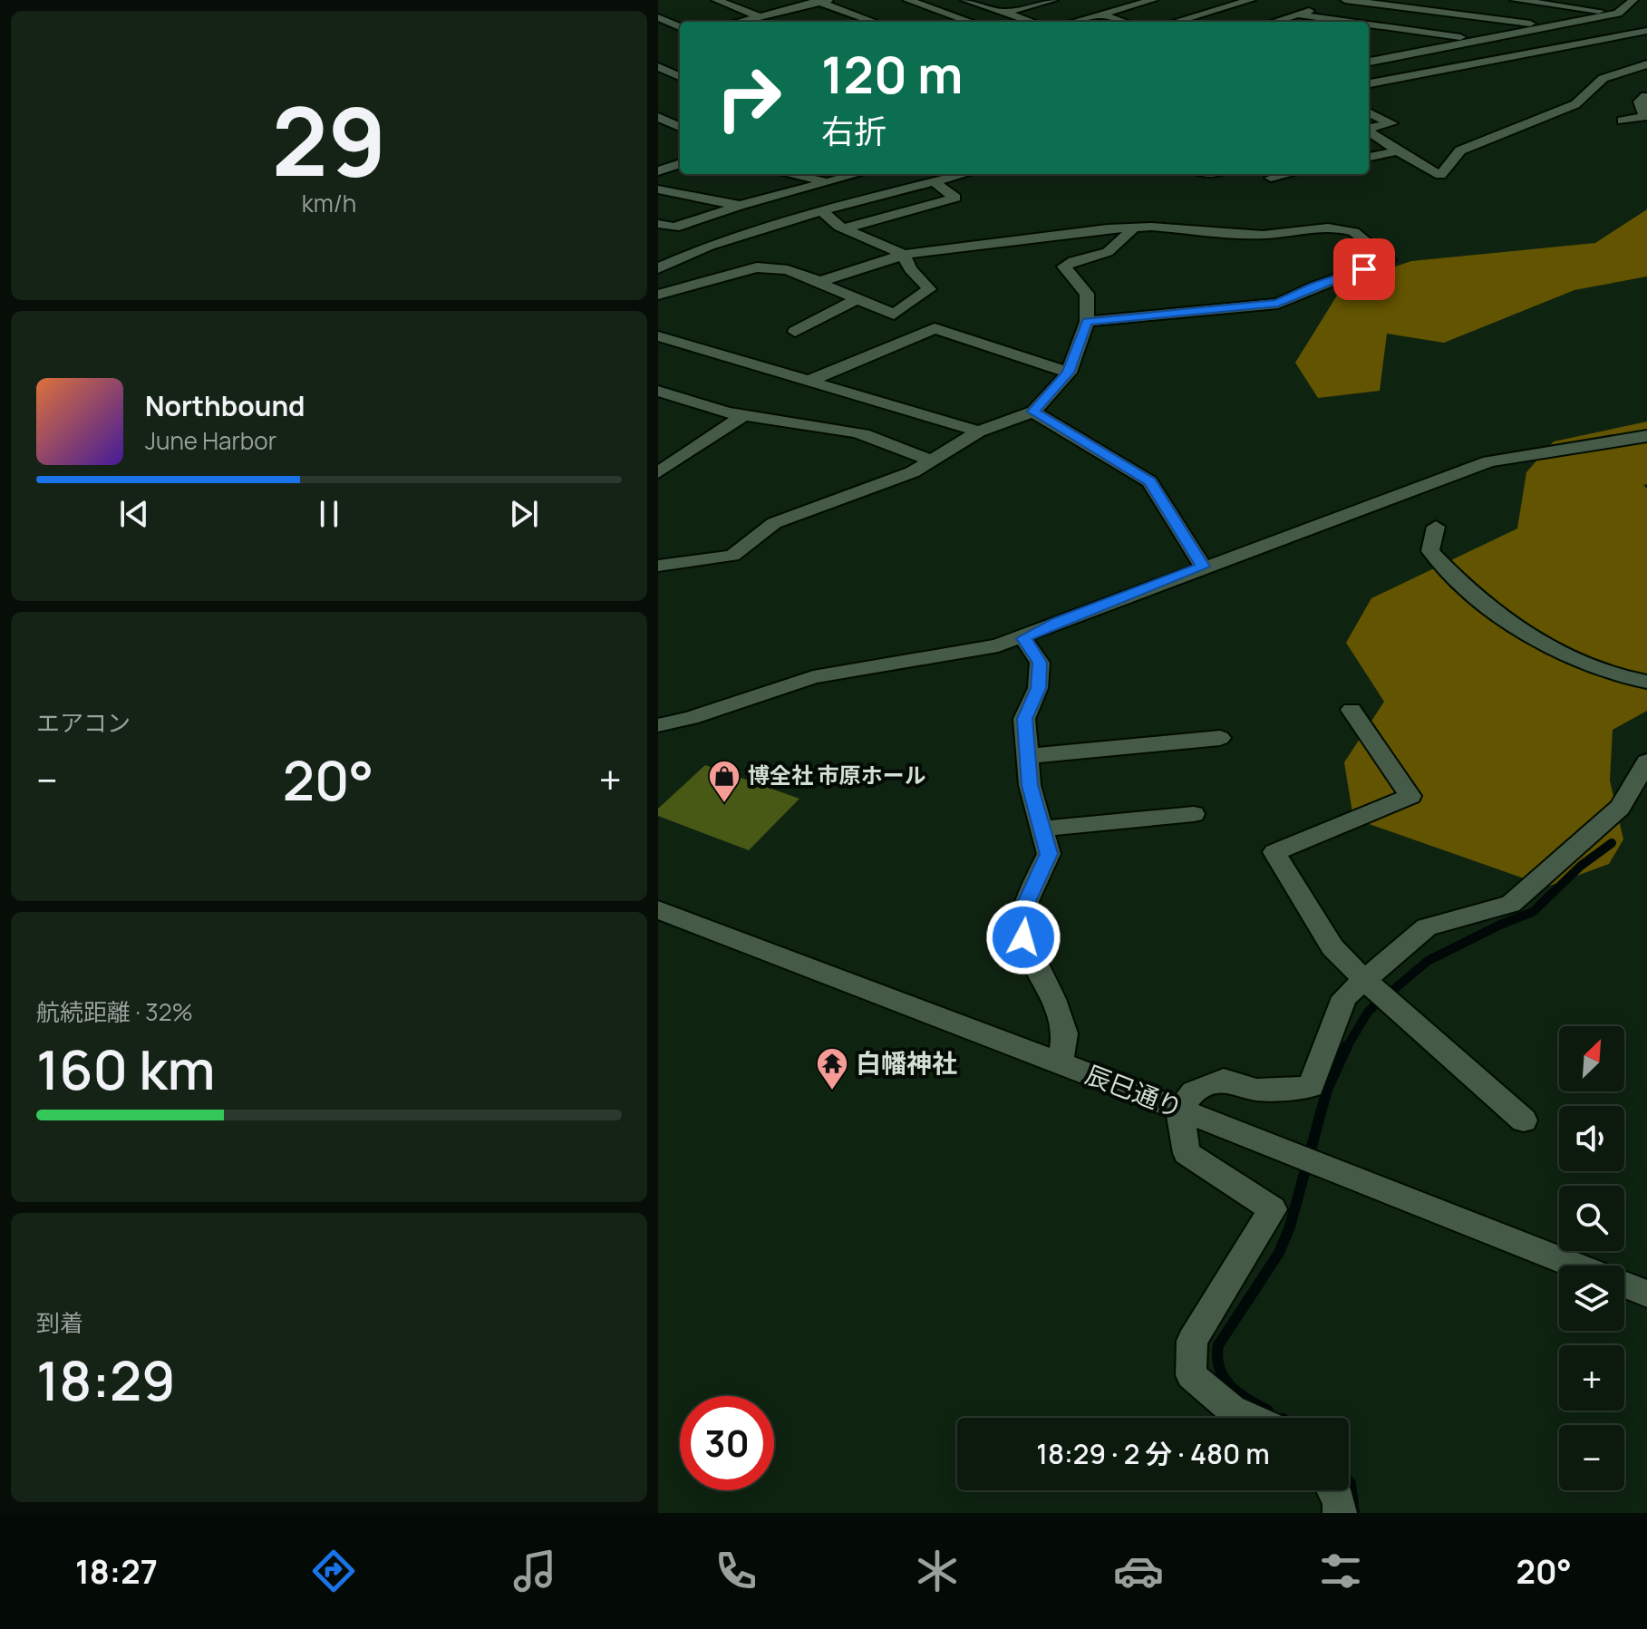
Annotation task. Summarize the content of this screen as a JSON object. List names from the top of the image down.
{
  "streets": {
    "street": ["辰巳通り"]
  },
  "places": {
    "shop": ["博全社 市原ホール"],
    "temple": ["白幡神社"]
  },
  "north": "top right",
  "page": {
    "tile": [
      ["29", "km/h"],
      "エアコン",
      ["航続距離 · 32%", "160 km"],
      ["到着", "18:29"]
    ],
    "turn": ["120 m", "右折"],
    "song": ["Northbound", "June Harbor"],
    "heat": ["−", "20°", "+"],
    "map_buttons": ["+", "−"],
    "limit": "30",
    "trip": "18:29 · 2 分 · 480 m",
    "tabs": ["18:27", "20°"]
  }
}
